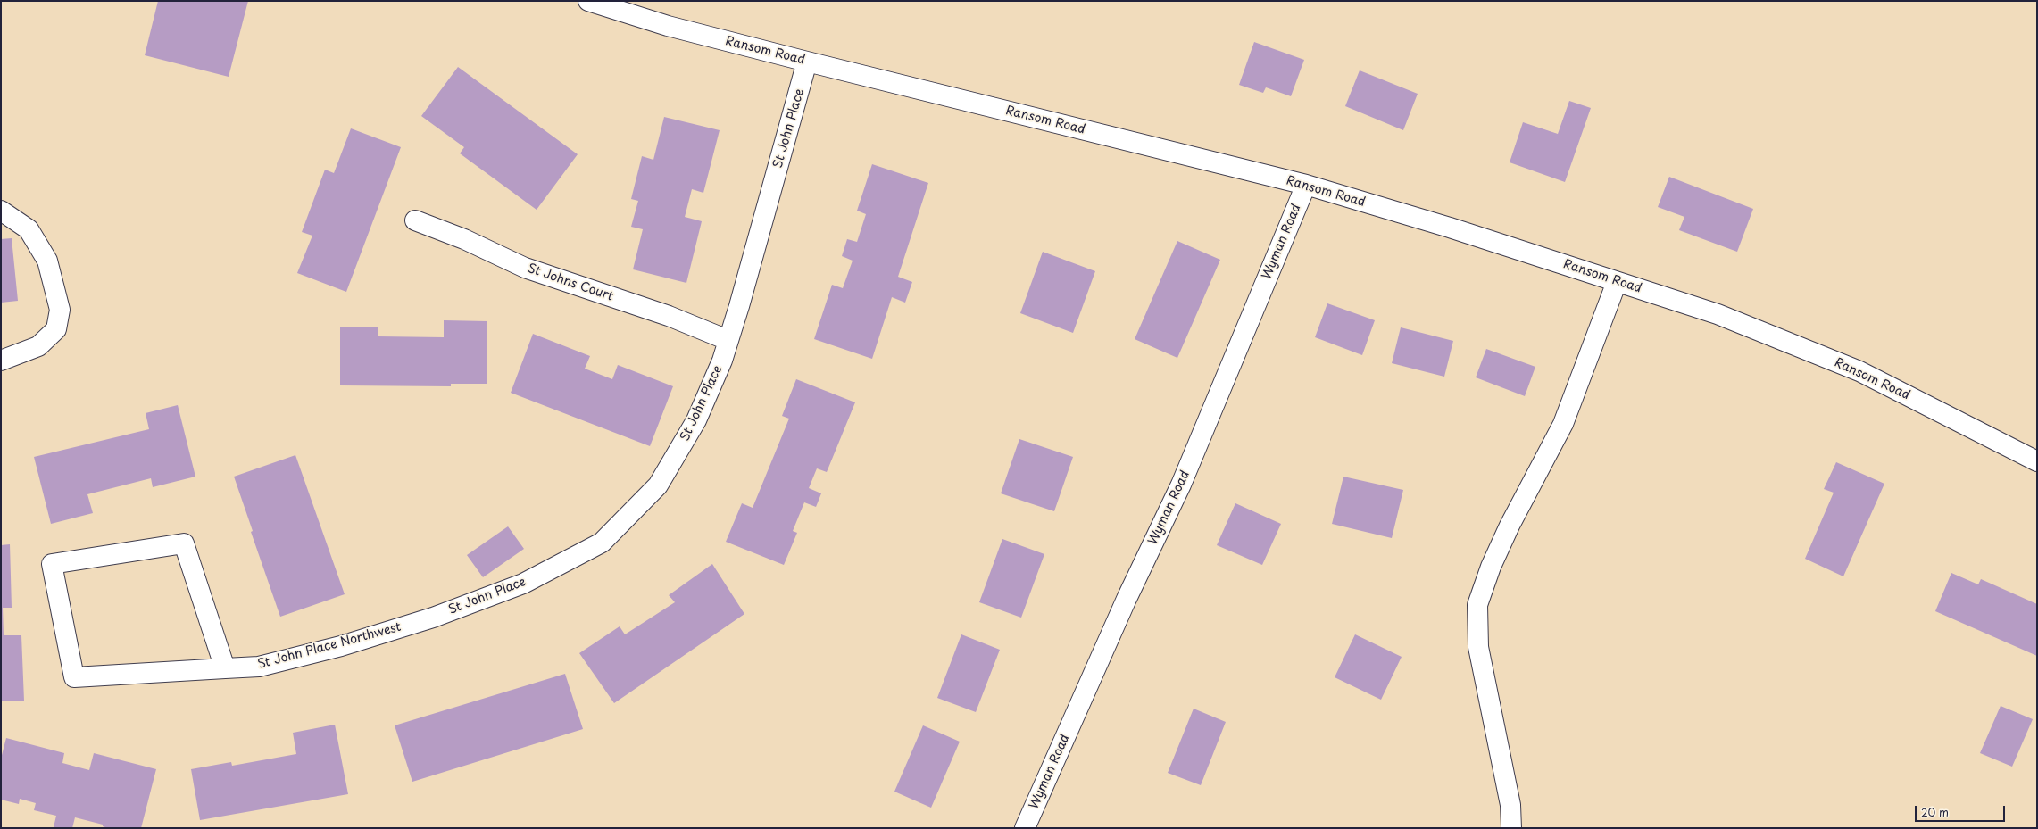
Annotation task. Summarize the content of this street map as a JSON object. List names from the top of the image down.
{
  "streets": {
    "street": [
      "Ransom Road",
      "St John Place",
      "Wyman Road",
      "St Johns Court",
      "St John Place Northwest"
    ]
  },
  "crossings": [
    ["Ransom Road", "St John Place"],
    ["Ransom Road", "Wyman Road"],
    ["St John Place", "St Johns Court"],
    ["St John Place", "St John Place Northwest"]
  ],
  "scale_bar": "20 m"
}
